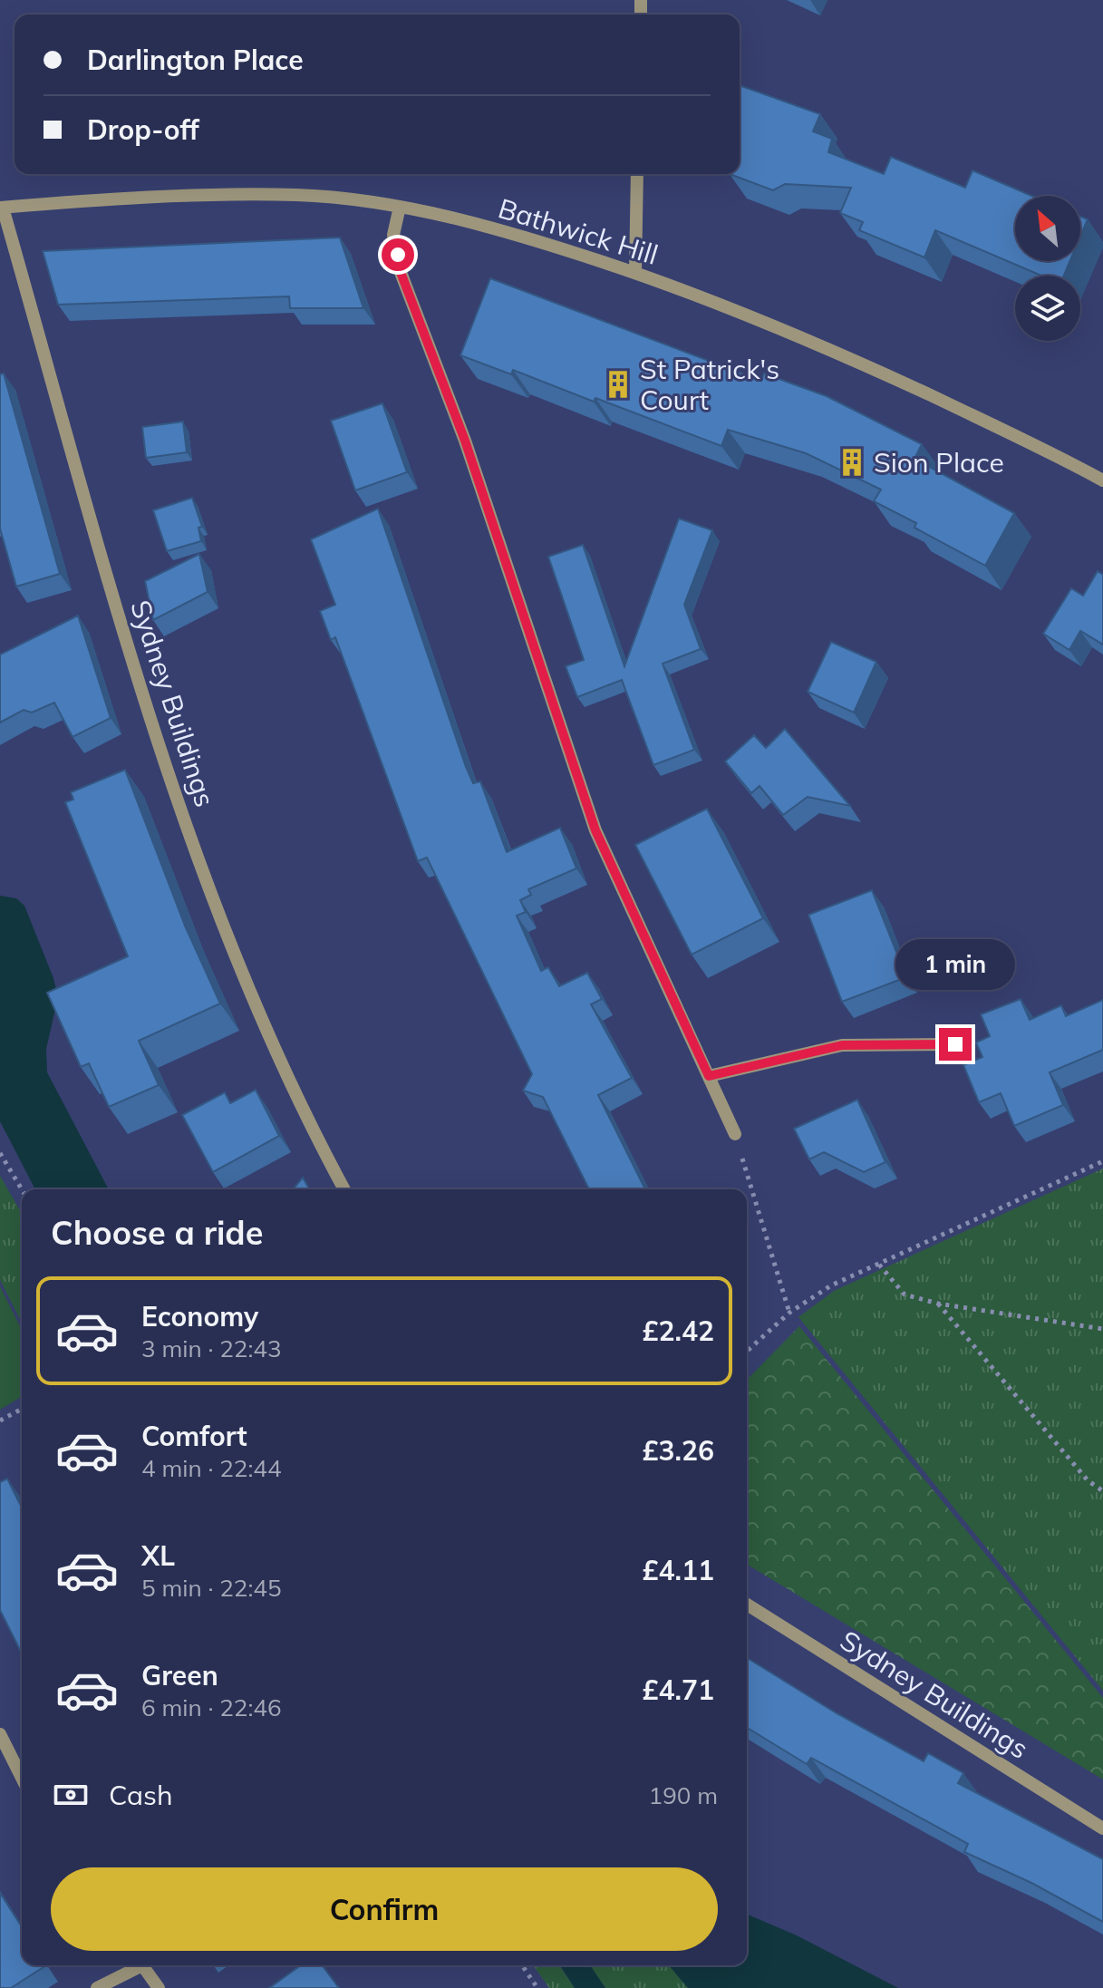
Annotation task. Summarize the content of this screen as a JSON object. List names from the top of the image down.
{
  "streets": {
    "street": ["Bathwick Hill", "Sydney Buildings"]
  },
  "crossings": [
    ["Bathwick Hill", "Sydney Buildings"]
  ],
  "places": {
    "building": ["St Patrick's Court", "Sion Place"]
  },
  "north": "top left",
  "page": {
    "banner": ["Darlington Place", "Drop-off"],
    "bubble": "1 min",
    "heading": "Choose a ride",
    "list": [
      {
        "name": "Economy",
        "note": "3 min · 22:43",
        "value": "£2.42"
      },
      {
        "name": "Comfort",
        "note": "4 min · 22:44",
        "value": "£3.26"
      },
      {
        "name": "XL",
        "note": "5 min · 22:45",
        "value": "£4.11"
      },
      {
        "name": "Green",
        "note": "6 min · 22:46",
        "value": "£4.71"
      }
    ],
    "pay": ["Cash", "190 m"],
    "buttons": "Confirm"
  }
}
